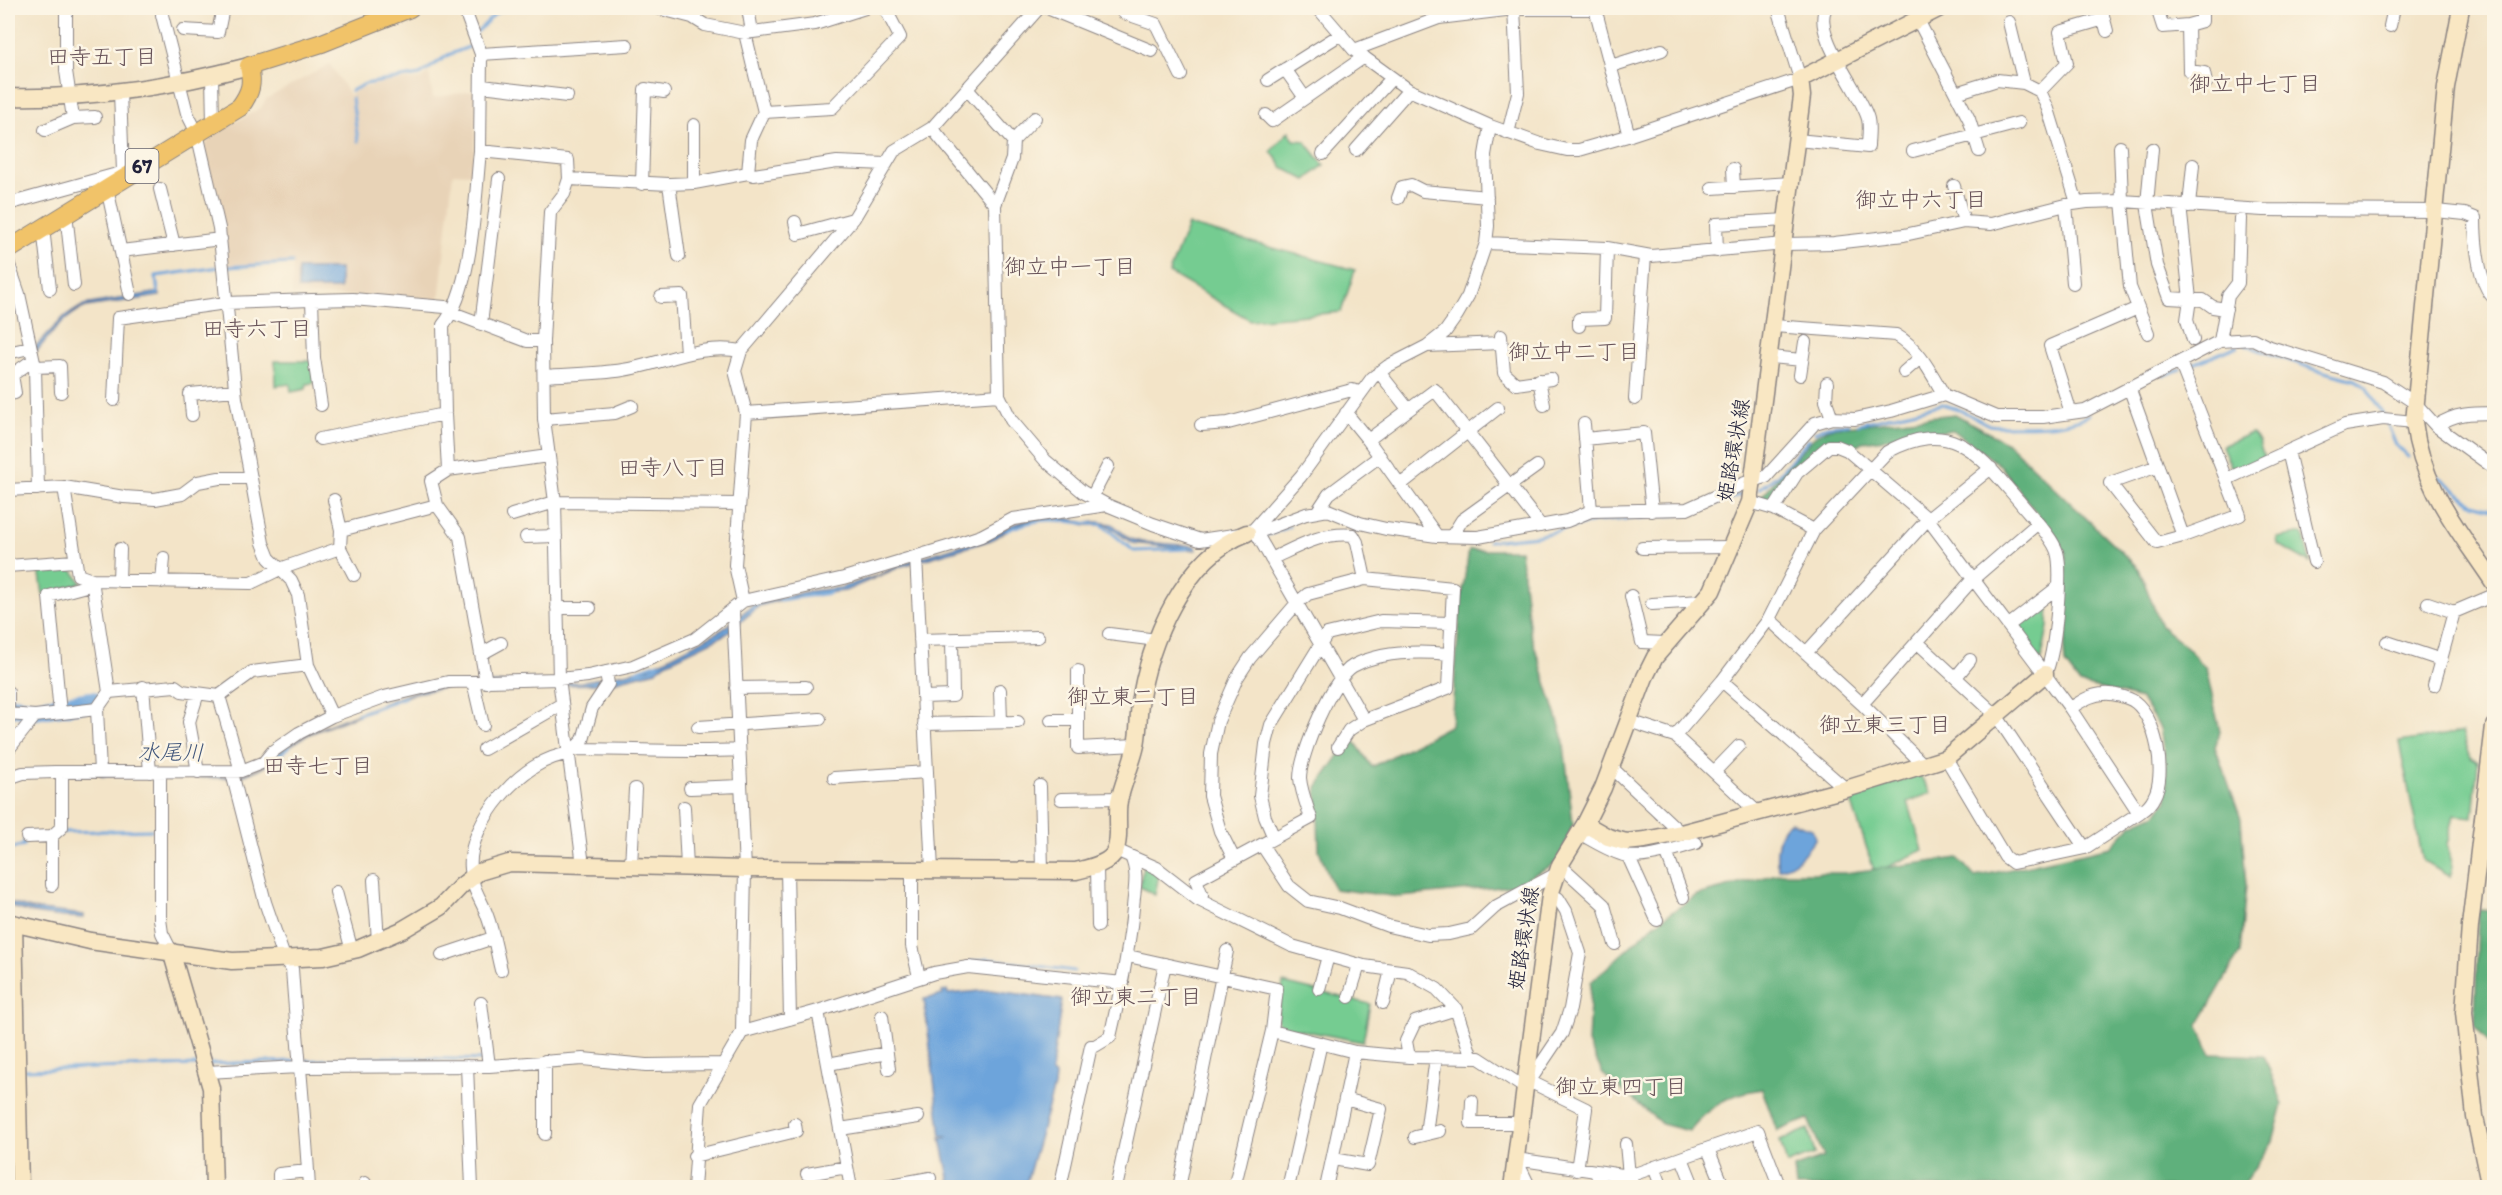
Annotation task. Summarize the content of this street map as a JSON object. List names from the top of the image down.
{
  "streets": {
    "main road": ["67"],
    "street": ["姫路環状線"]
  },
  "districts": [
    "田寺五丁目",
    "御立中七丁目",
    "御立中六丁目",
    "御立中一丁目",
    "田寺六丁目",
    "御立中二丁目",
    "田寺八丁目",
    "御立東二丁目",
    "御立東三丁目",
    "田寺七丁目",
    "御立東二丁目",
    "御立東四丁目"
  ],
  "water": ["水尾川"]
}
